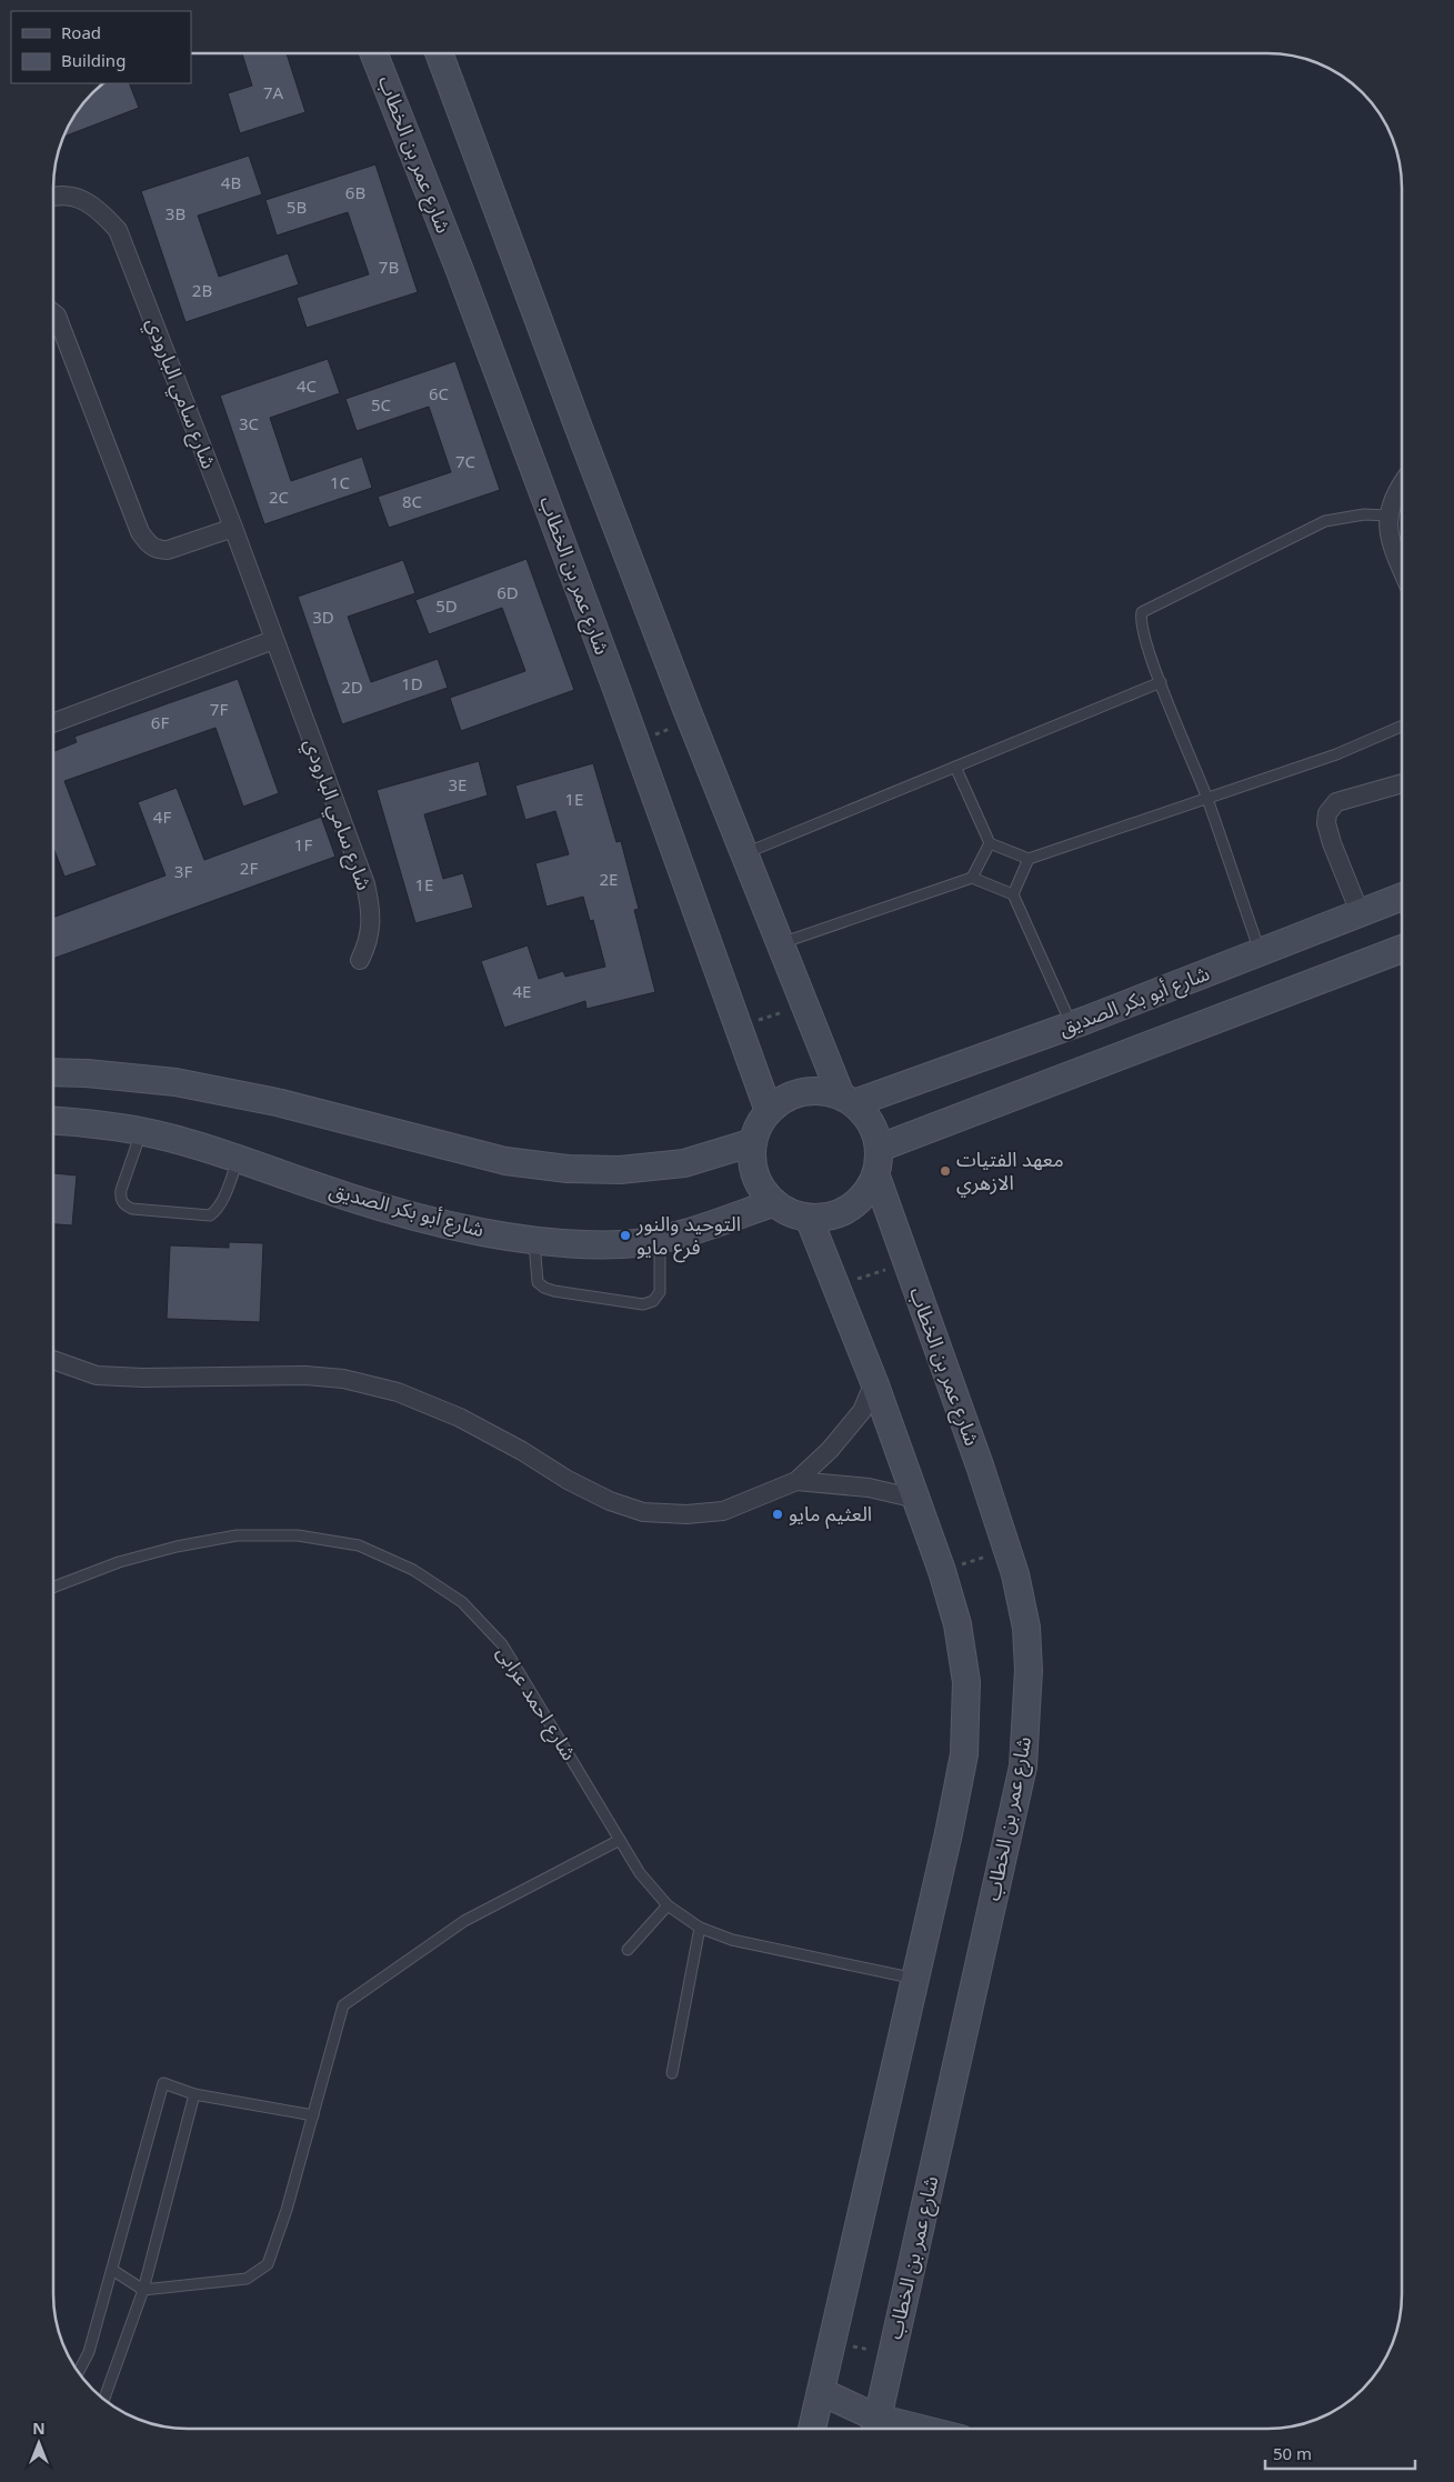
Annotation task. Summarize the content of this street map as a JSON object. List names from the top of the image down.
{
  "streets": {
    "street": ["شارع عمر بن الخطاب", "شارع سامي البارودي", "شارع أبو بكر الصديق"],
    "lane": ["شارع احمد عرابى"]
  },
  "crossings": [
    ["شارع عمر بن الخطاب", "شارع أبو بكر الصديق"]
  ],
  "places": ["معهد الفتيات الازهري", "التوحيد والنور فرع مايو", "العثيم مايو"],
  "house_numbers": [
    "7A",
    "4B",
    "6B",
    "5B",
    "3B",
    "7B",
    "2B",
    "4C",
    "6C",
    "5C",
    "3C",
    "7C",
    "1C",
    "2C",
    "8C",
    "6D",
    "5D",
    "3D",
    "1D",
    "2D",
    "7F",
    "6F",
    "3E",
    "1E",
    "4F",
    "1F",
    "2F",
    "3F",
    "2E",
    "1E",
    "4E"
  ],
  "legend": ["Road", "Building"],
  "scale_bar": "50 m",
  "north": "top"
}
